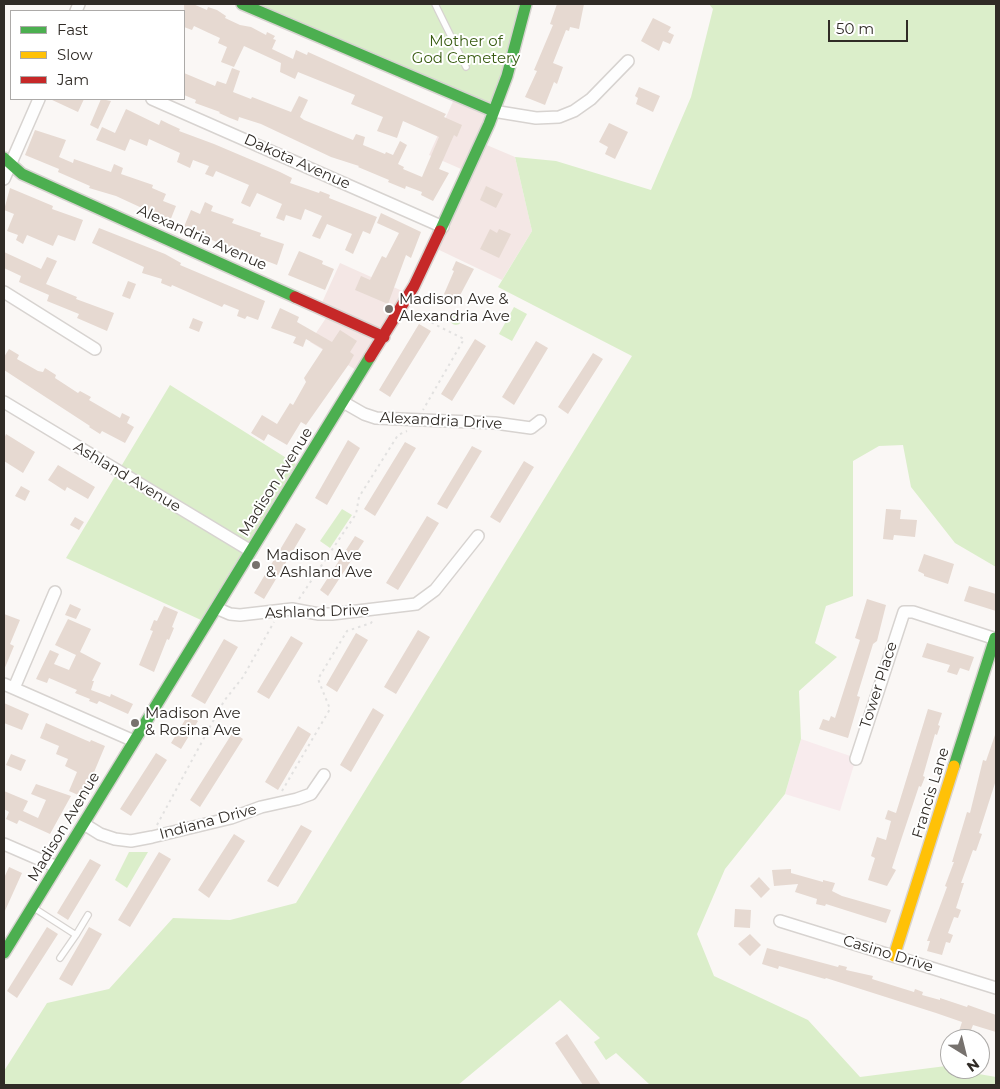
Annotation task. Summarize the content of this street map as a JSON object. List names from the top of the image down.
{
  "streets": {
    "main road": ["Alexandria Avenue", "Madison Avenue", "Francis Lane"],
    "street": [
      "Dakota Avenue",
      "Alexandria Drive",
      "Ashland Avenue",
      "Ashland Drive",
      "Tower Place",
      "Indiana Drive",
      "Casino Drive"
    ]
  },
  "crossings": [
    ["Dakota Avenue", "Madison Avenue"],
    ["Alexandria Avenue", "Madison Avenue"],
    ["Alexandria Drive", "Madison Avenue"],
    ["Ashland Avenue", "Madison Avenue"],
    ["Madison Avenue", "Ashland Drive"],
    ["Madison Avenue", "Indiana Drive"],
    ["Tower Place", "Francis Lane"],
    ["Francis Lane", "Casino Drive"]
  ],
  "parks": ["Mother of God Cemetery"],
  "places": ["Madison Ave & Alexandria Ave", "Madison Ave & Ashland Ave", "Madison Ave & Rosina Ave"],
  "legend": ["Fast", "Slow", "Jam"],
  "scale_bar": "50 m",
  "north": "bottom right"
}
